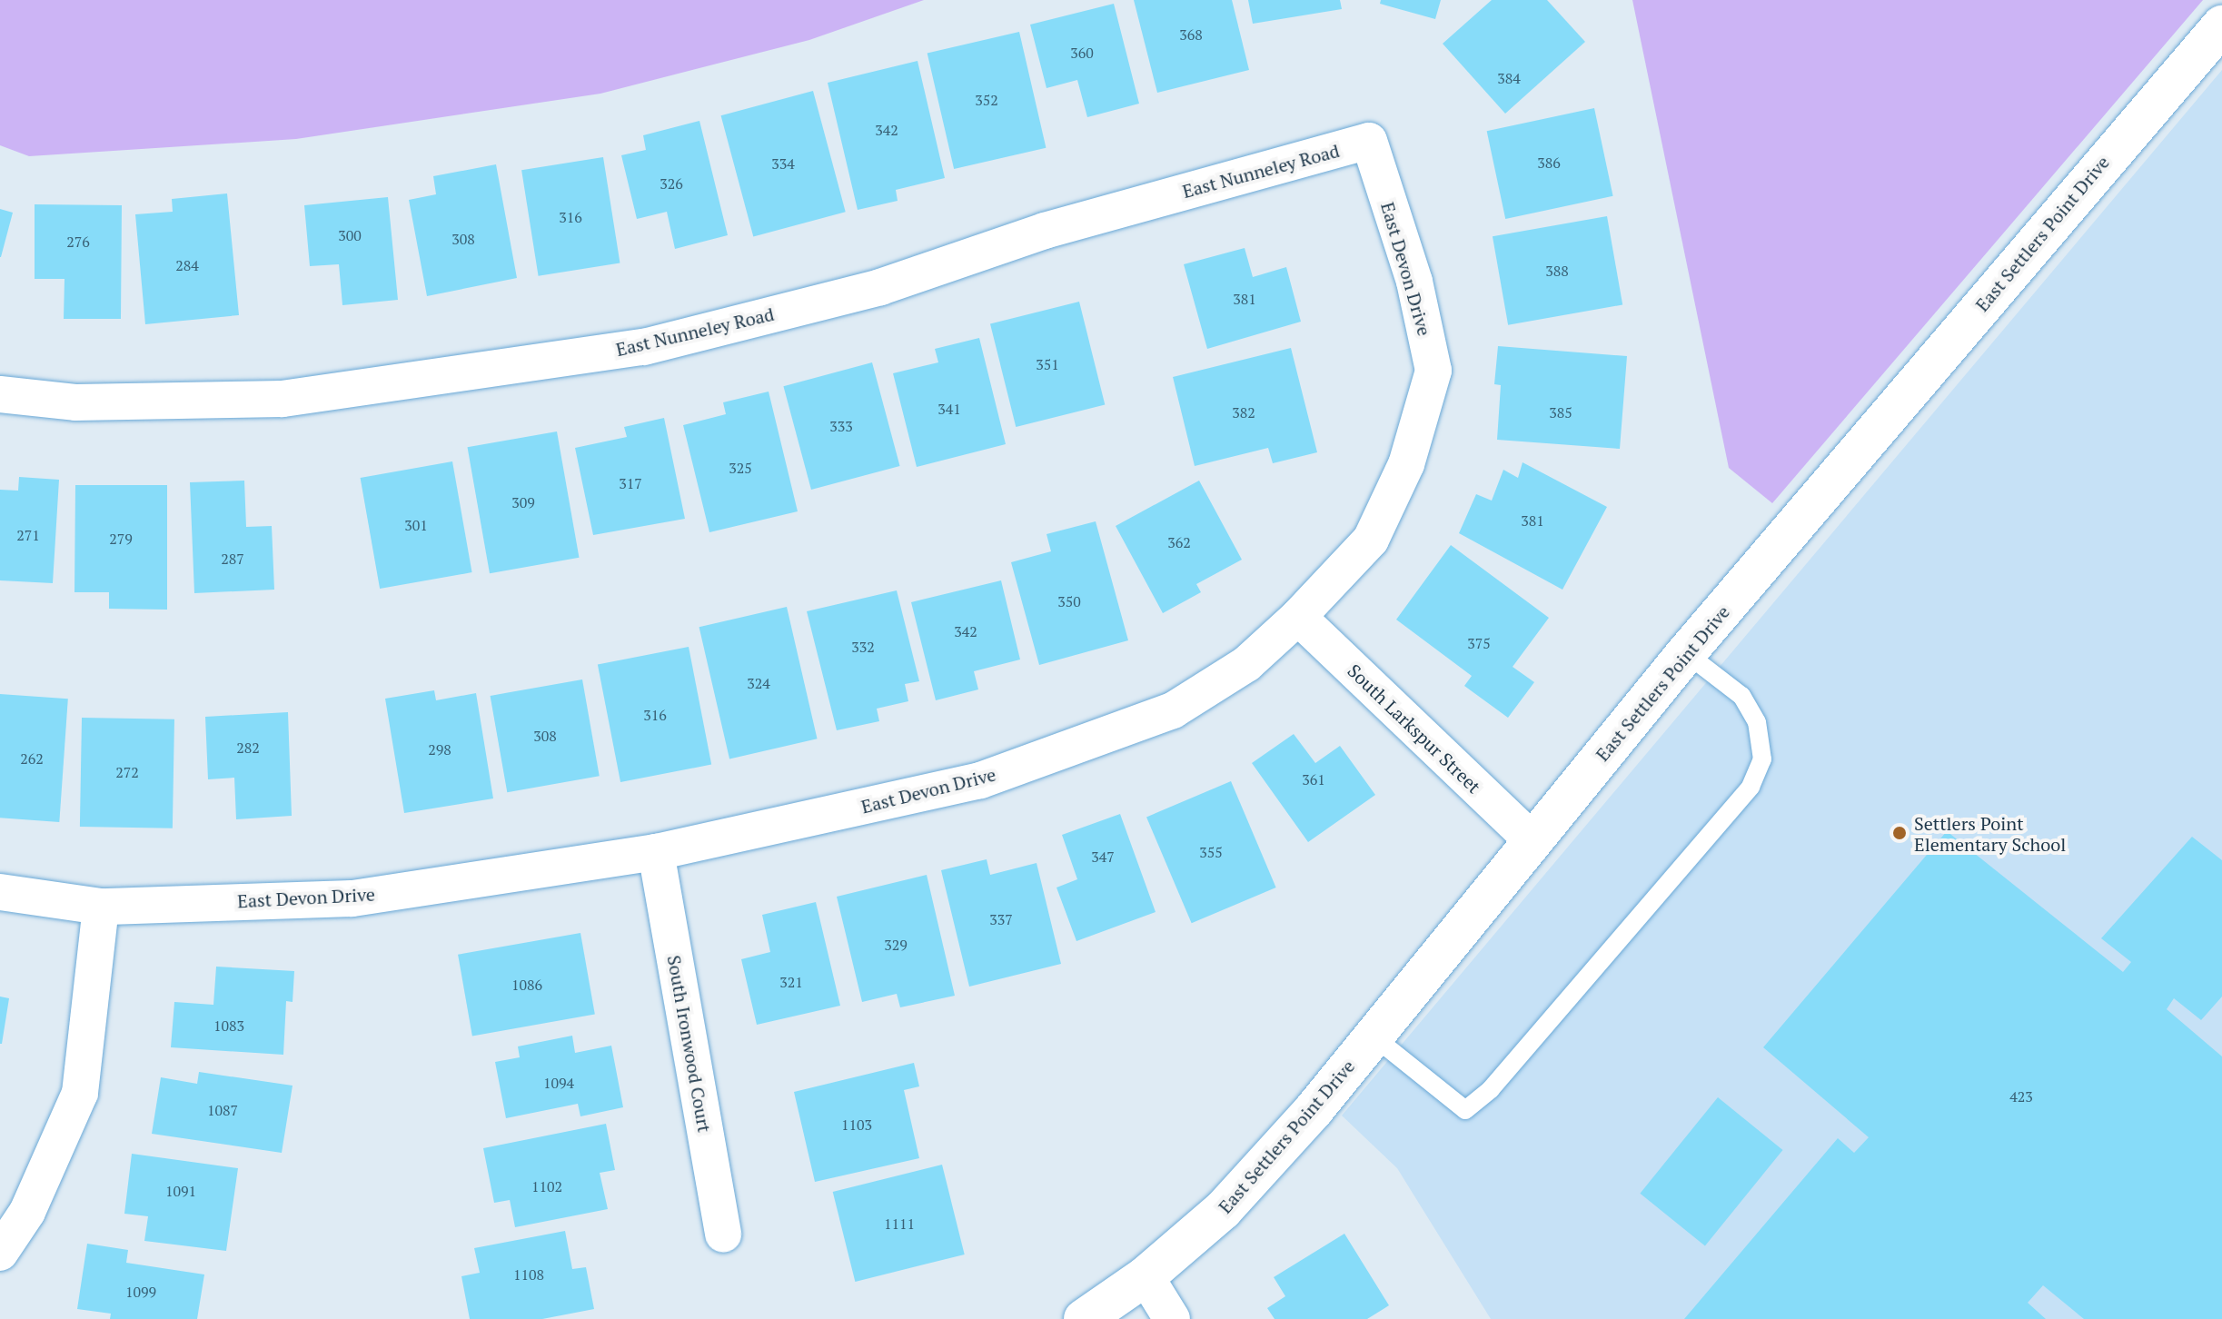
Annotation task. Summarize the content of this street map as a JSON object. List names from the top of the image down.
{
  "streets": {
    "street": [
      "East Nunneley Road",
      "East Settlers Point Drive",
      "East Devon Drive",
      "South Larkspur Street",
      "South Ironwood Court"
    ]
  },
  "crossings": [
    ["East Nunneley Road", "East Devon Drive"],
    ["East Settlers Point Drive", "South Larkspur Street"],
    ["East Devon Drive", "South Larkspur Street"],
    ["East Devon Drive", "South Ironwood Court"]
  ],
  "places": ["Settlers Point Elementary School"],
  "house_numbers": [
    "368",
    "360",
    "384",
    "352",
    "342",
    "386",
    "334",
    "326",
    "316",
    "300",
    "308",
    "276",
    "284",
    "388",
    "381",
    "351",
    "341",
    "382",
    "385",
    "333",
    "325",
    "317",
    "309",
    "381",
    "301",
    "271",
    "279",
    "362",
    "287",
    "350",
    "342",
    "375",
    "332",
    "324",
    "316",
    "308",
    "282",
    "298",
    "262",
    "272",
    "361",
    "355",
    "347",
    "337",
    "329",
    "321",
    "1086",
    "1083",
    "1094",
    "423",
    "1087",
    "1103",
    "1102",
    "1091",
    "1111",
    "1108",
    "1099"
  ]
}
